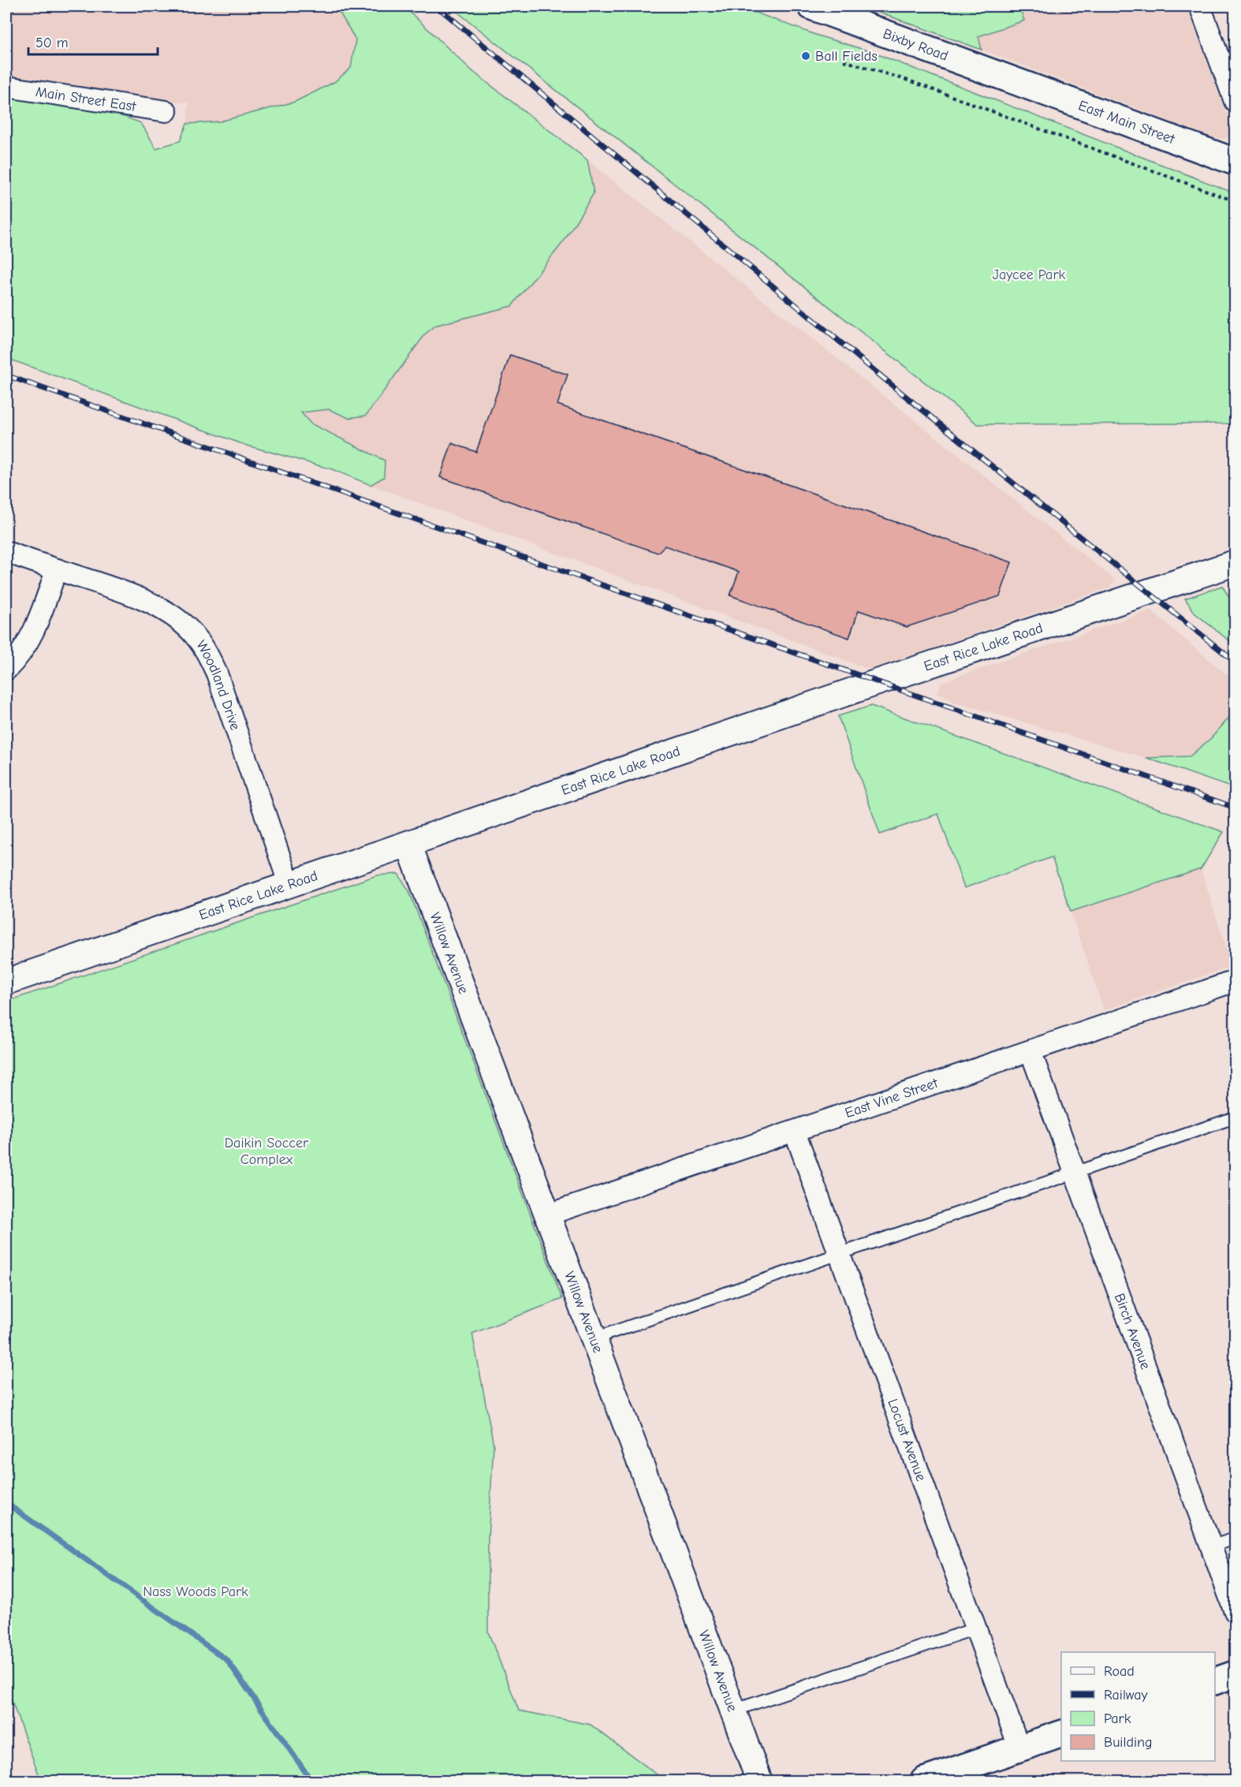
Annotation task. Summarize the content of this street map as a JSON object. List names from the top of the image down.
{
  "streets": {
    "main road": ["Bixby Road", "East Main Street"],
    "street": [
      "Main Street East",
      "East Rice Lake Road",
      "Woodland Drive",
      "Willow Avenue",
      "East Vine Street",
      "Birch Avenue",
      "Locust Avenue"
    ]
  },
  "crossings": [
    ["Bixby Road", "East Main Street"],
    ["East Rice Lake Road", "Woodland Drive"],
    ["East Rice Lake Road", "Willow Avenue"],
    ["Willow Avenue", "East Vine Street"],
    ["East Vine Street", "Birch Avenue"],
    ["East Vine Street", "Locust Avenue"]
  ],
  "parks": ["Jaycee Park", "Daikin Soccer Complex", "Nass Woods Park"],
  "places": ["Ball Fields"],
  "legend": [
    "Road",
    "Railway",
    "Park",
    "Building"
  ],
  "scale_bar": "50 m"
}
